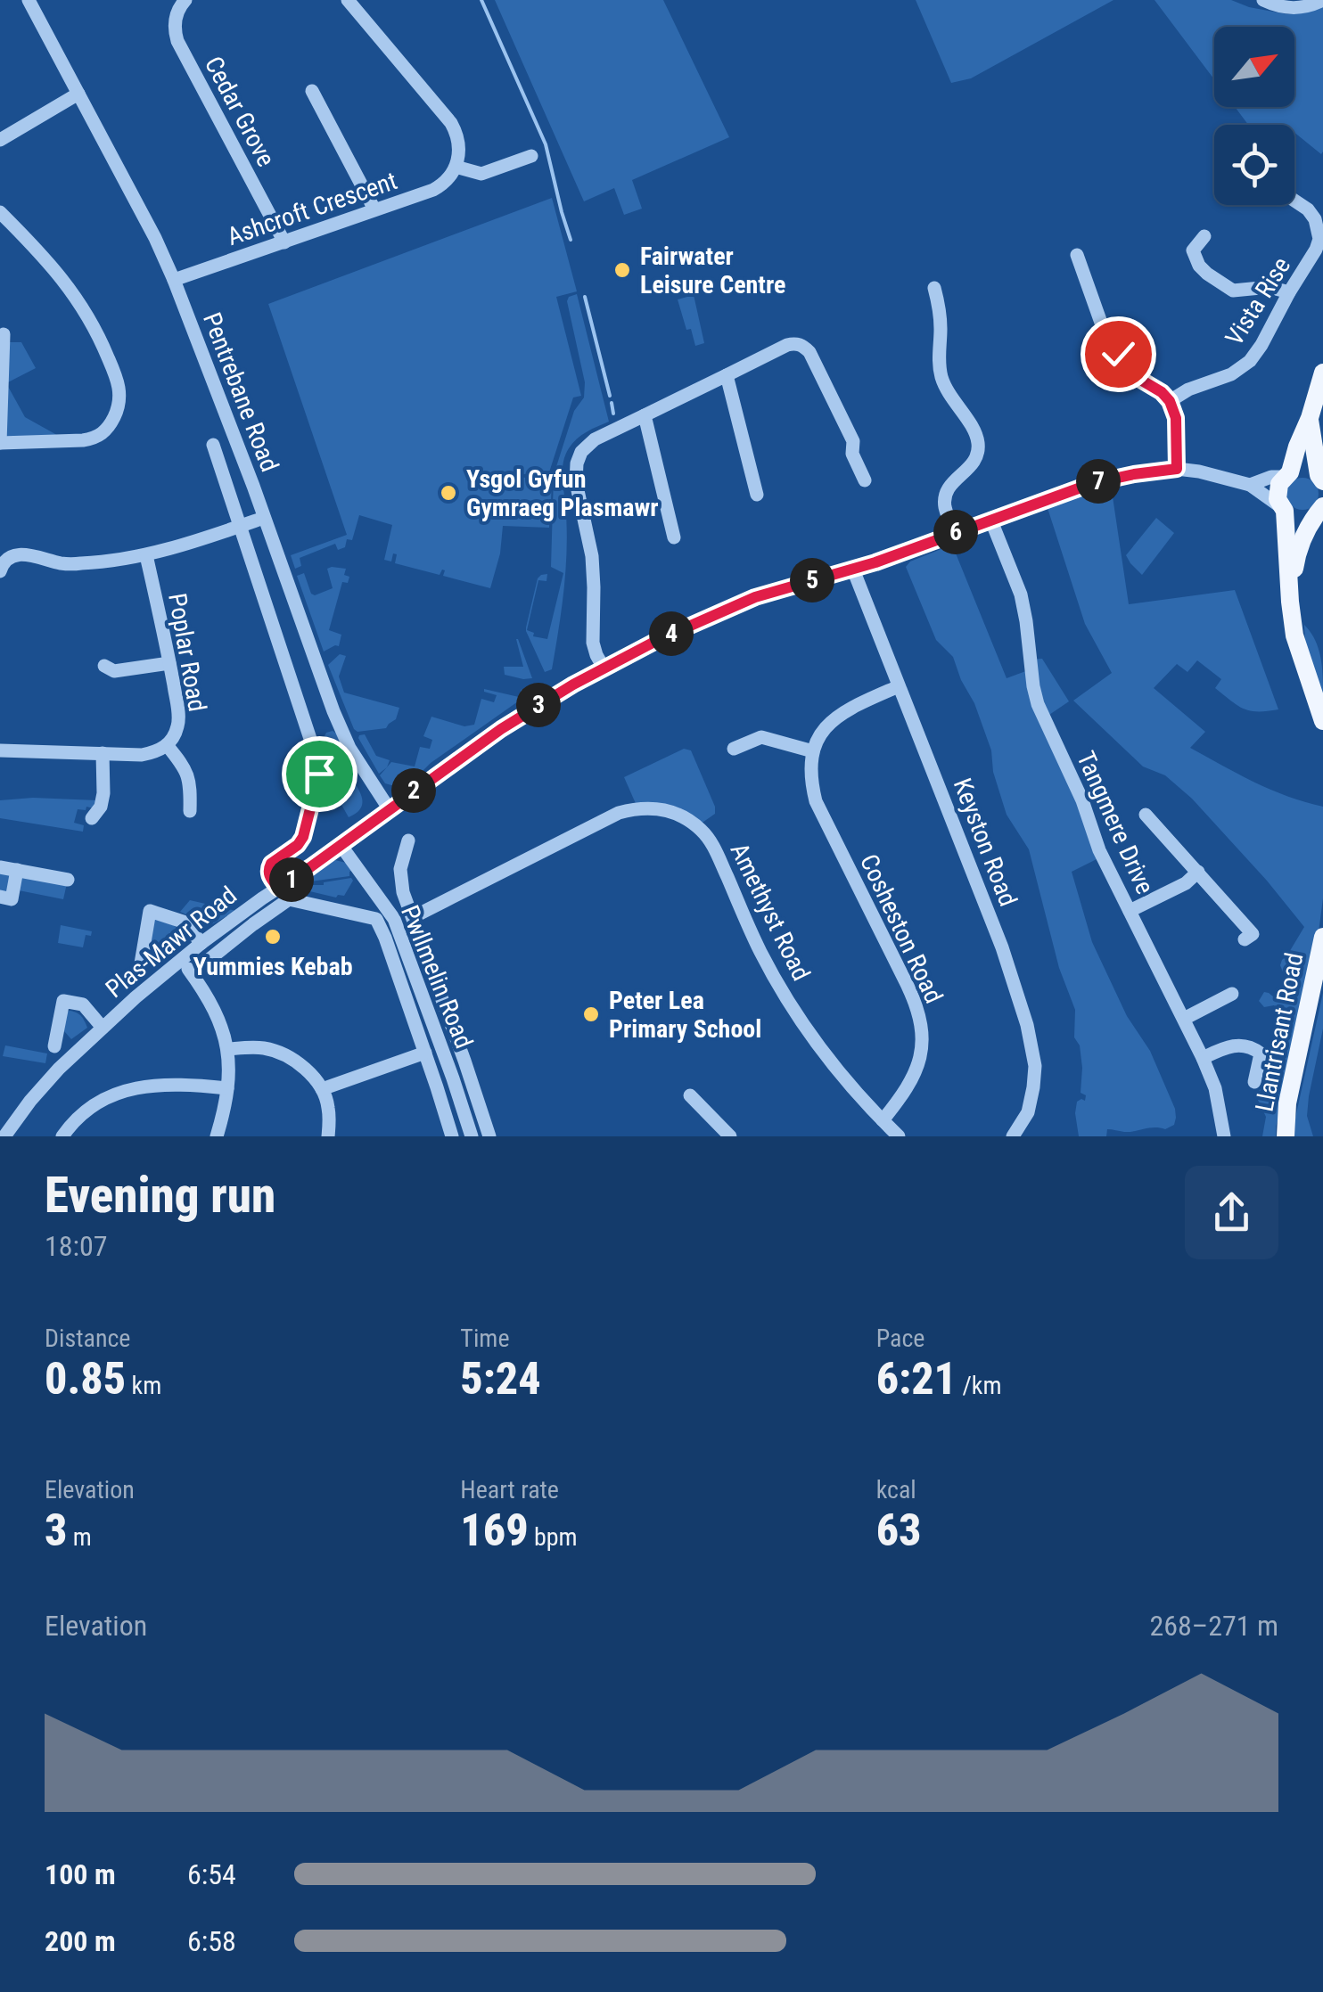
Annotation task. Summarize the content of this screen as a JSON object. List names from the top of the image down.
{
  "streets": {
    "main road": ["Llantrisant Road"],
    "street": [
      "Cedar Grove",
      "Ashcroft Crescent",
      "Vista Rise",
      "Pentrebane Road",
      "Poplar Road",
      "Tangmere Drive",
      "Keyston Road",
      "Amethyst Road",
      "Cosheston Road",
      "Plas-Mawr Road",
      "Pwllmelin Road"
    ]
  },
  "crossings": [
    ["Cedar Grove", "Ashcroft Crescent"],
    ["Ashcroft Crescent", "Pentrebane Road"],
    ["Pentrebane Road", "Plas-Mawr Road"],
    ["Tangmere Drive", "Plas-Mawr Road"],
    ["Keyston Road", "Plas-Mawr Road"],
    ["Amethyst Road", "Cosheston Road"],
    ["Amethyst Road", "Pwllmelin Road"],
    ["Plas-Mawr Road", "Pwllmelin Road"]
  ],
  "places": [
    "Fairwater Leisure Centre",
    "Ysgol Gyfun Gymraeg Plasmawr",
    "Yummies Kebab",
    "Peter Lea Primary School"
  ],
  "north": "top right",
  "page": {
    "pins": [
      "7",
      "6",
      "5",
      "4",
      "3",
      "2",
      "1"
    ],
    "heading": ["Evening run", "18:07"],
    "stats": [
      ["Distance", "0.85 km"],
      ["Time", "5:24"],
      ["Pace", "6:21 /km"],
      ["Elevation", "3 m"],
      ["Heart rate", "169 bpm"],
      ["kcal", "63"]
    ],
    "chart": ["Elevation", "268–271 m"],
    "list": [
      {
        "name": "100 m",
        "note": "6:54"
      },
      {
        "name": "200 m",
        "note": "6:58"
      }
    ]
  }
}
